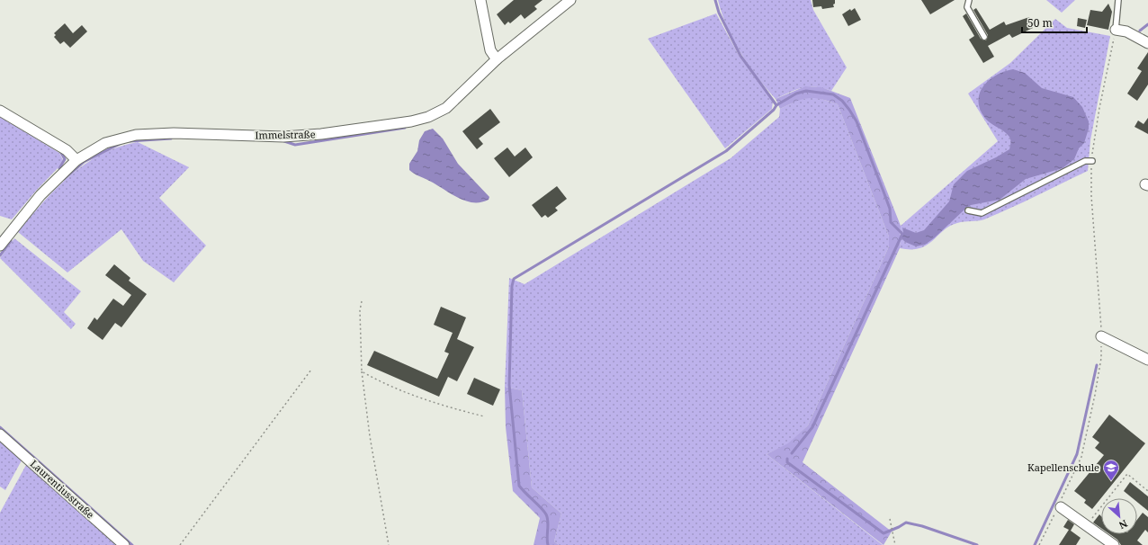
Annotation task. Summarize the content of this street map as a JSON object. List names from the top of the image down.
{
  "streets": {
    "street": ["Immelstraße", "Laurentiusstraße"]
  },
  "places": {
    "school or university": ["Kapellenschule"]
  },
  "scale_bar": "50 m",
  "north": "bottom right"
}
